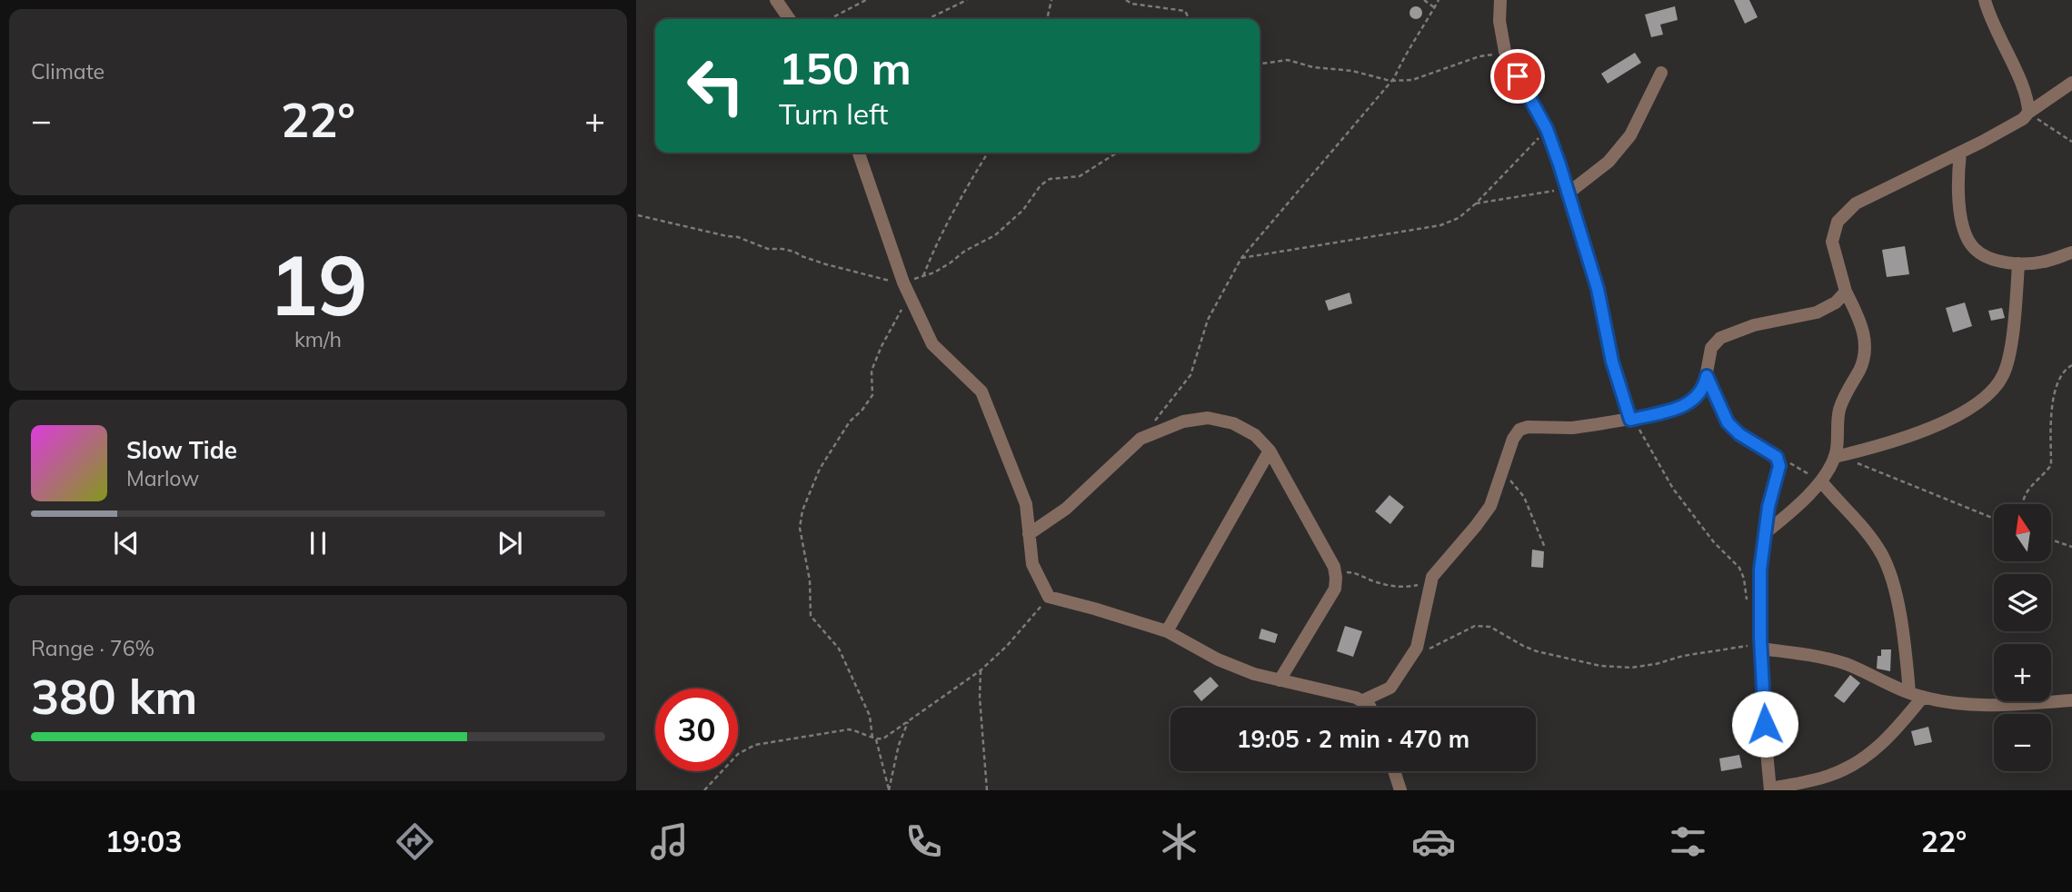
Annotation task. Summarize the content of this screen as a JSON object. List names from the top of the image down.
{
  "north": "top",
  "page": {
    "tile": [
      "Climate",
      ["19", "km/h"],
      ["Range · 76%", "380 km"]
    ],
    "turn": ["150 m", "Turn left"],
    "heat": ["−", "22°", "+"],
    "song": ["Slow Tide", "Marlow"],
    "map_buttons": ["+", "−"],
    "limit": "30",
    "trip": "19:05 · 2 min · 470 m",
    "tabs": ["19:03", "22°"]
  }
}
